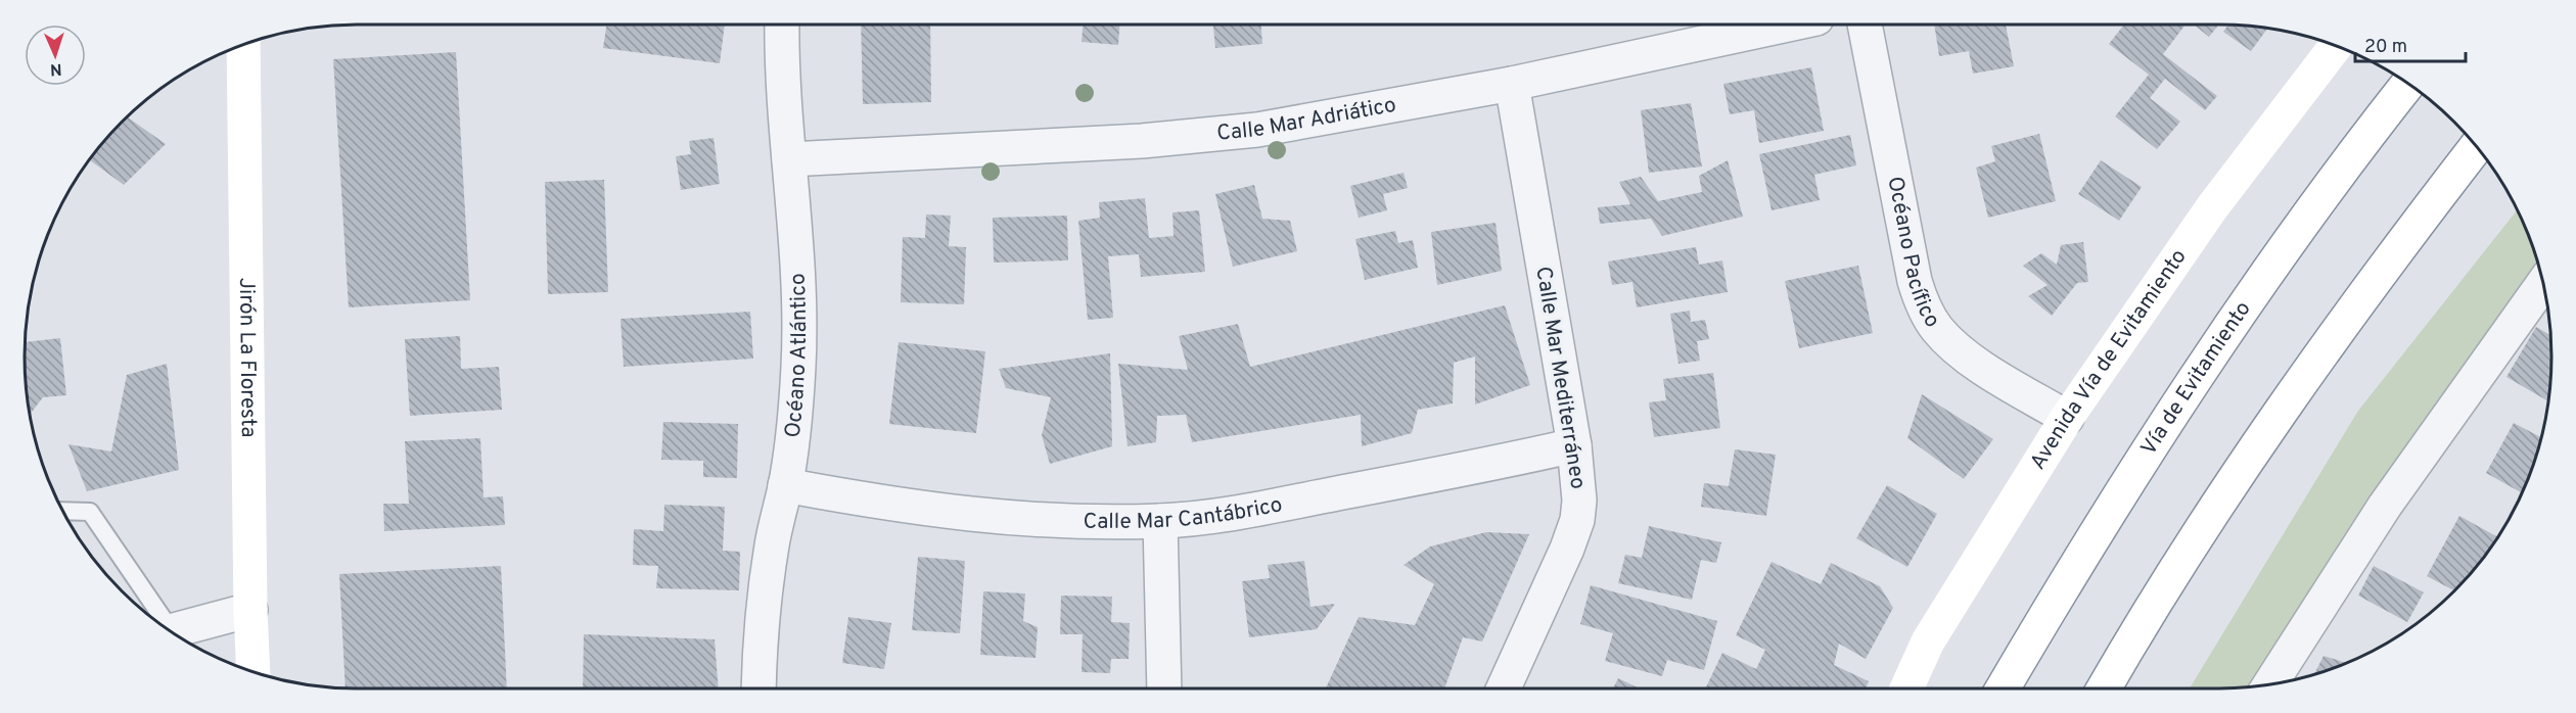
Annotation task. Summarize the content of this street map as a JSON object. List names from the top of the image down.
{
  "streets": {
    "main road": ["Jirón La Floresta", "Avenida Vía de Evitamiento", "Vía de Evitamiento"],
    "street": [
      "Calle Mar Adriático",
      "Océano Pacífico",
      "Océano Atlántico",
      "Calle Mar Mediterráneo",
      "Calle Mar Cantábrico"
    ]
  },
  "crossings": [
    ["Calle Mar Adriático", "Océano Atlántico"],
    ["Calle Mar Adriático", "Calle Mar Mediterráneo"],
    ["Océano Pacífico", "Avenida Vía de Evitamiento"],
    ["Océano Atlántico", "Calle Mar Cantábrico"],
    ["Calle Mar Mediterráneo", "Calle Mar Cantábrico"]
  ],
  "scale_bar": "20 m",
  "north": "bottom"
}
